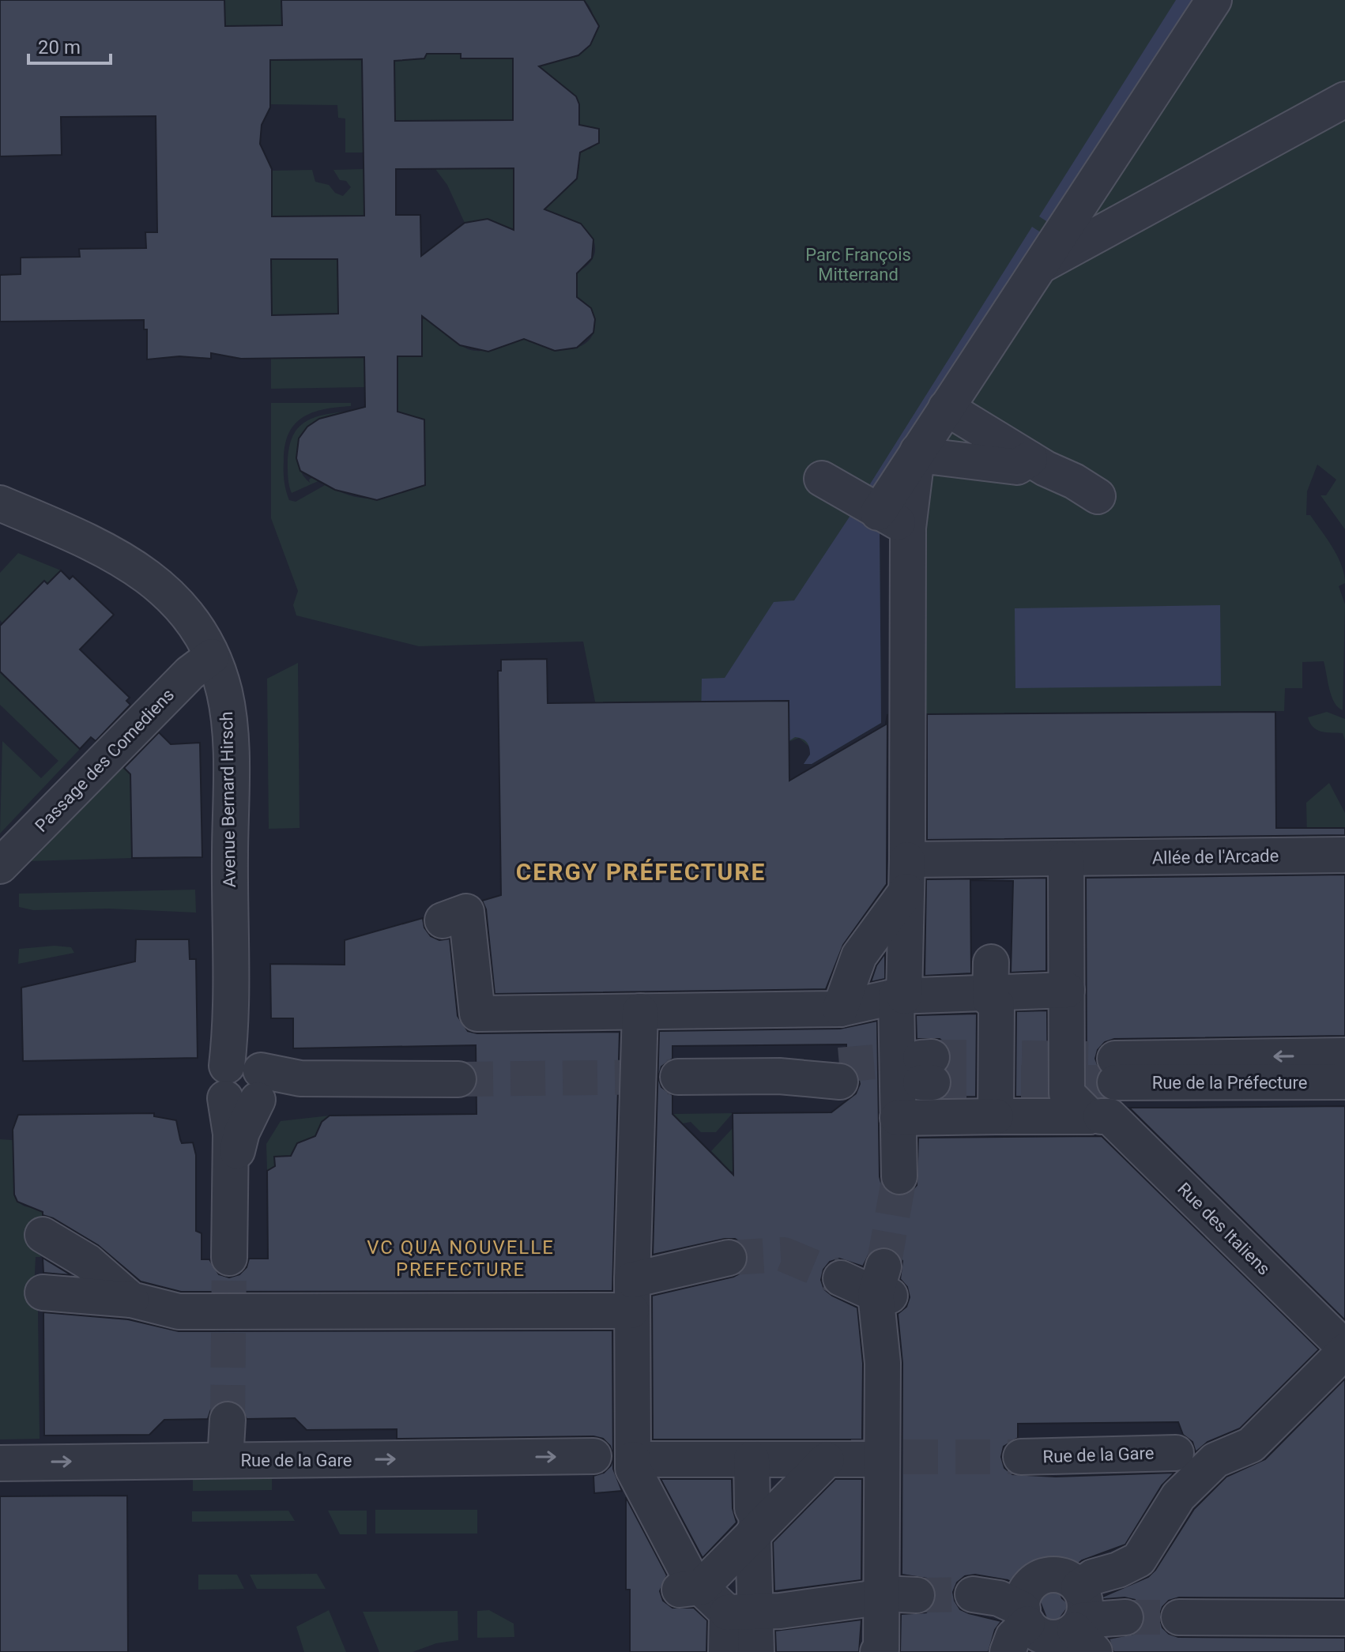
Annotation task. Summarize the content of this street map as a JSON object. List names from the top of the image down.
{
  "streets": {
    "street": [
      "Passage des Comediens",
      "Avenue Bernard Hirsch",
      "Allée de l'Arcade",
      "Rue de la Préfecture",
      "Rue des Italiens",
      "Rue de la Gare"
    ]
  },
  "crossings": [
    ["Passage des Comediens", "Avenue Bernard Hirsch"]
  ],
  "districts": ["CERGY PRÉFECTURE", "VC QUA NOUVELLE PREFECTURE"],
  "parks": ["Parc François Mitterrand"],
  "scale_bar": "20 m"
}
